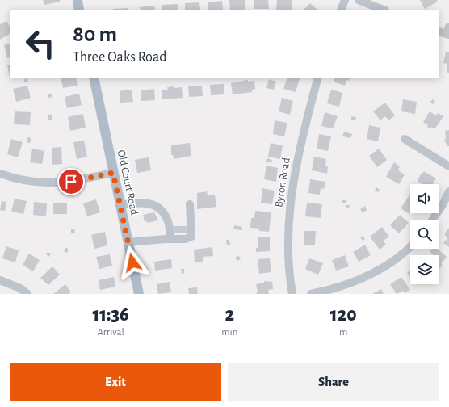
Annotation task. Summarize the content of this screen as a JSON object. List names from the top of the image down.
{
  "streets": {
    "main road": ["Old Court Road"],
    "street": ["Byron Road"]
  },
  "page": {
    "turn": ["80 m", "Three Oaks Road"],
    "eta": [
      "11:36",
      "Arrival",
      "2",
      "min",
      "120",
      "m"
    ],
    "buttons": ["Exit", "Share"]
  }
}
